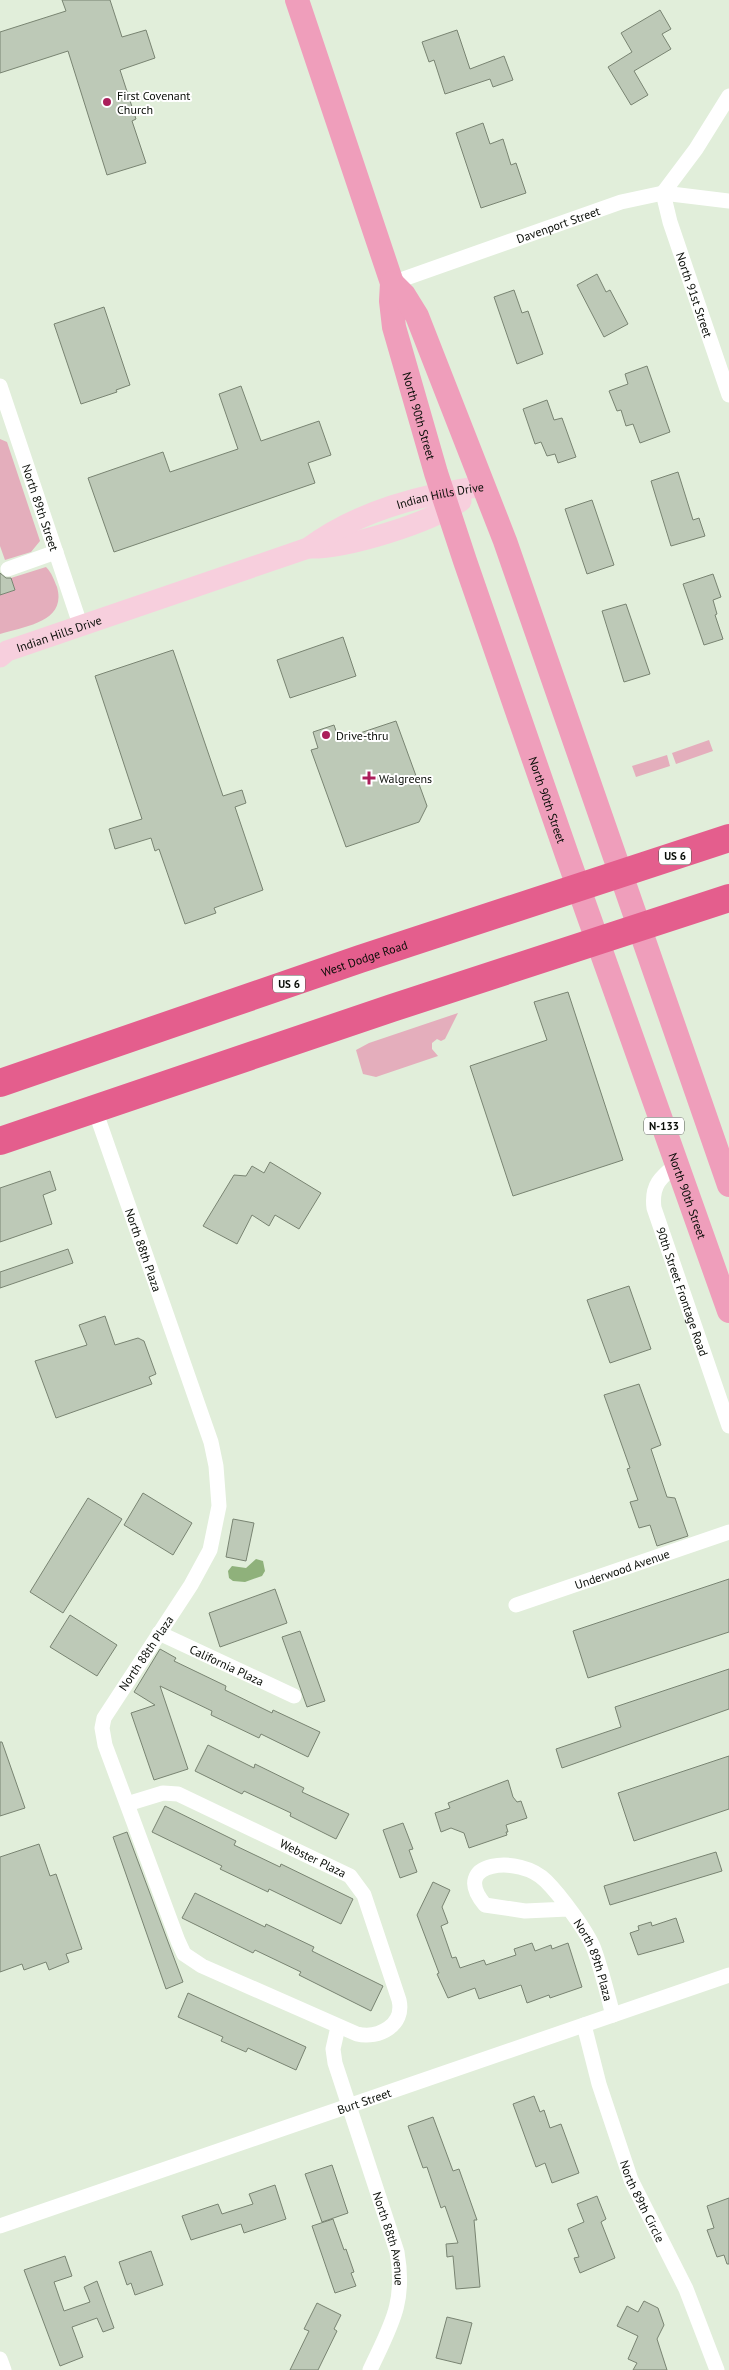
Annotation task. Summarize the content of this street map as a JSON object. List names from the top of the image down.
{
  "streets": {
    "highway": ["US 6", "West Dodge Road"],
    "main road": ["North 90th Street", "N-133"],
    "street": [
      "Davenport Street",
      "North 91st Street",
      "Indian Hills Drive",
      "North 89th Street",
      "North 88th Plaza",
      "90th Street Frontage Road",
      "Underwood Avenue",
      "California Plaza",
      "Webster Plaza",
      "North 89th Plaza",
      "Burt Street",
      "North 89th Circle",
      "North 88th Avenue"
    ]
  },
  "crossings": [
    ["Davenport Street", "North 91st Street"],
    ["Davenport Street", "North 90th Street"],
    ["North 90th Street", "Indian Hills Drive"],
    ["North 90th Street", "West Dodge Road"],
    ["North 90th Street", "90th Street Frontage Road"],
    ["Indian Hills Drive", "North 89th Street"],
    ["North 88th Plaza", "California Plaza"],
    ["North 88th Plaza", "Webster Plaza"],
    ["North 89th Plaza", "Burt Street"],
    ["Burt Street", "North 89th Circle"],
    ["Burt Street", "North 88th Avenue"]
  ],
  "places": {
    "other": ["First Covenant Church", "Drive-thru"],
    "health": ["Walgreens"]
  }
}
